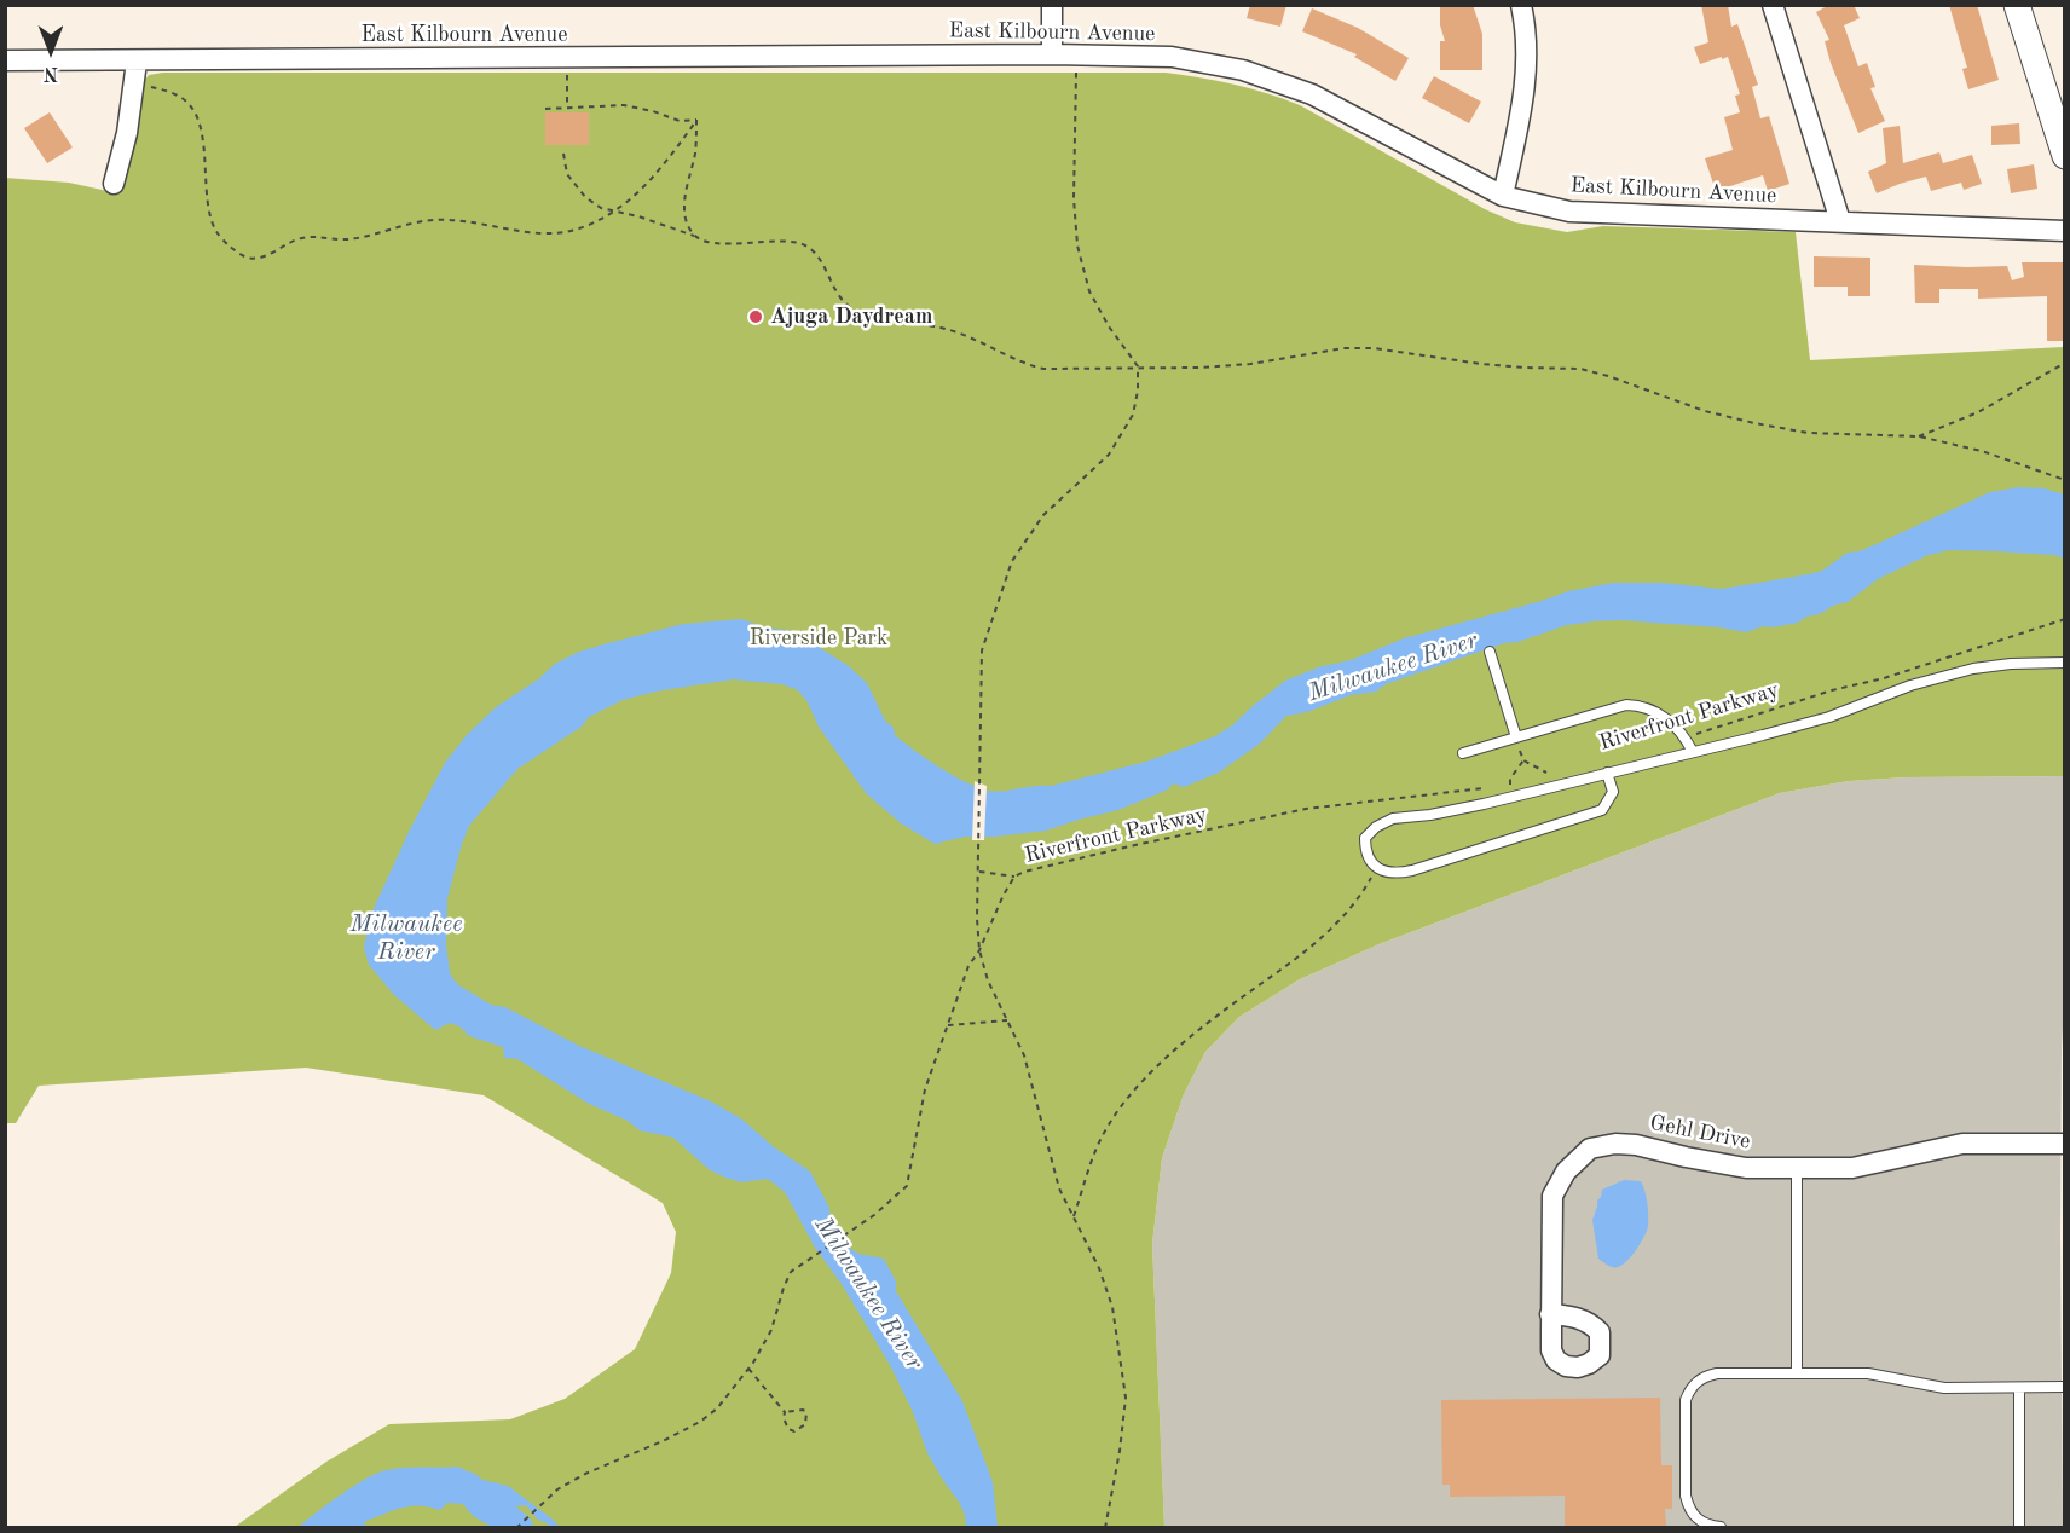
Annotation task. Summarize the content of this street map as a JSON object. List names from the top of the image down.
{
  "streets": {
    "street": ["East Kilbourn Avenue", "Gehl Drive"],
    "path": ["Riverfront Parkway"]
  },
  "water": ["Milwaukee River"],
  "parks": ["Riverside Park"],
  "places": ["Ajuga Daydream"],
  "north": "bottom"
}
